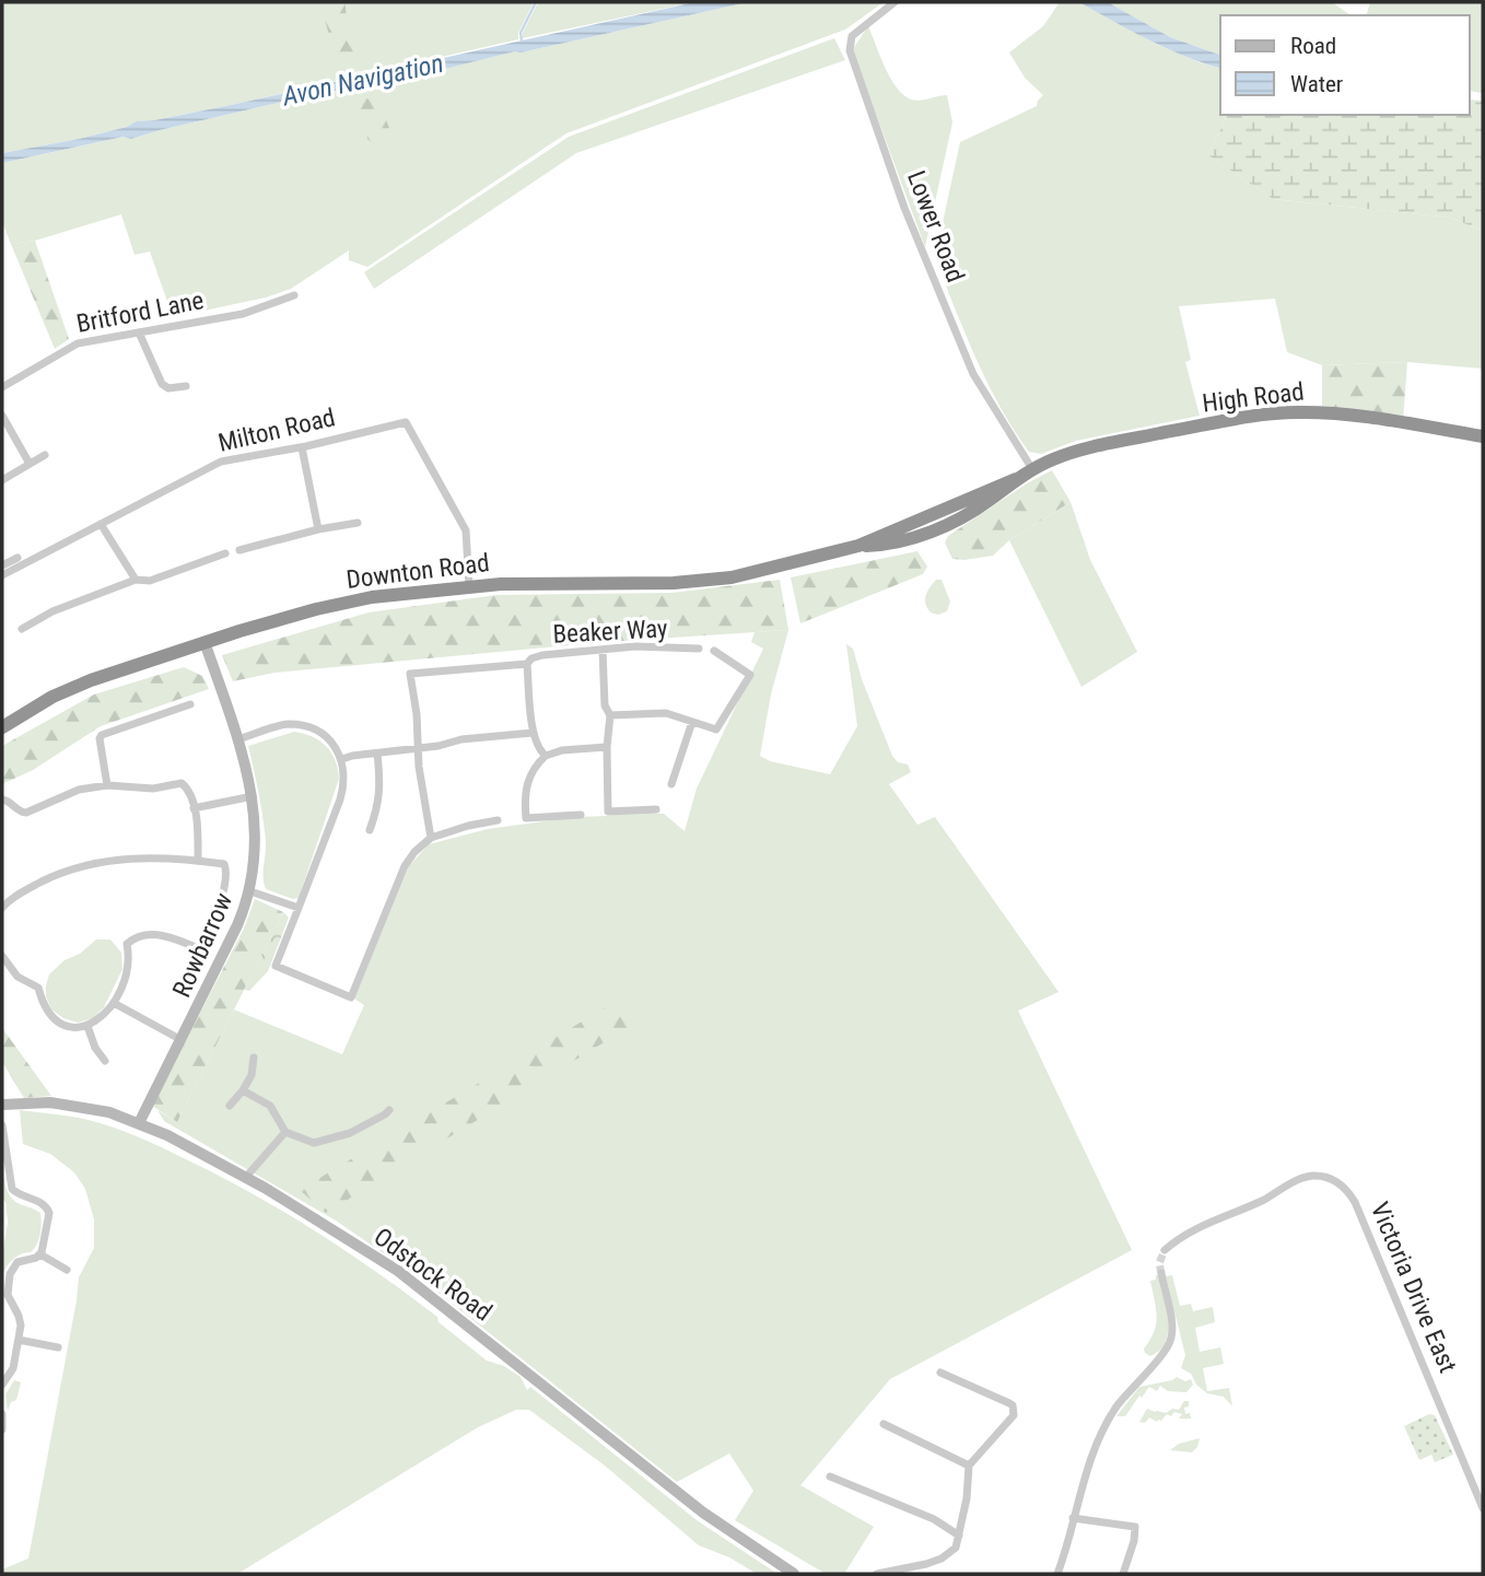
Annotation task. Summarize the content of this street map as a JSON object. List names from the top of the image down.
{
  "streets": {
    "highway": ["High Road", "Downton Road"],
    "street": [
      "Lower Road",
      "Britford Lane",
      "Milton Road",
      "Beaker Way",
      "Rowbarrow",
      "Odstock Road",
      "Victoria Drive East"
    ]
  },
  "crossings": [
    ["Lower Road", "High Road"],
    ["Lower Road", "Downton Road"],
    ["High Road", "Downton Road"],
    ["Milton Road", "Downton Road"],
    ["Downton Road", "Rowbarrow"],
    ["Rowbarrow", "Odstock Road"]
  ],
  "water": ["Avon Navigation"],
  "legend": ["Road", "Water"]
}
